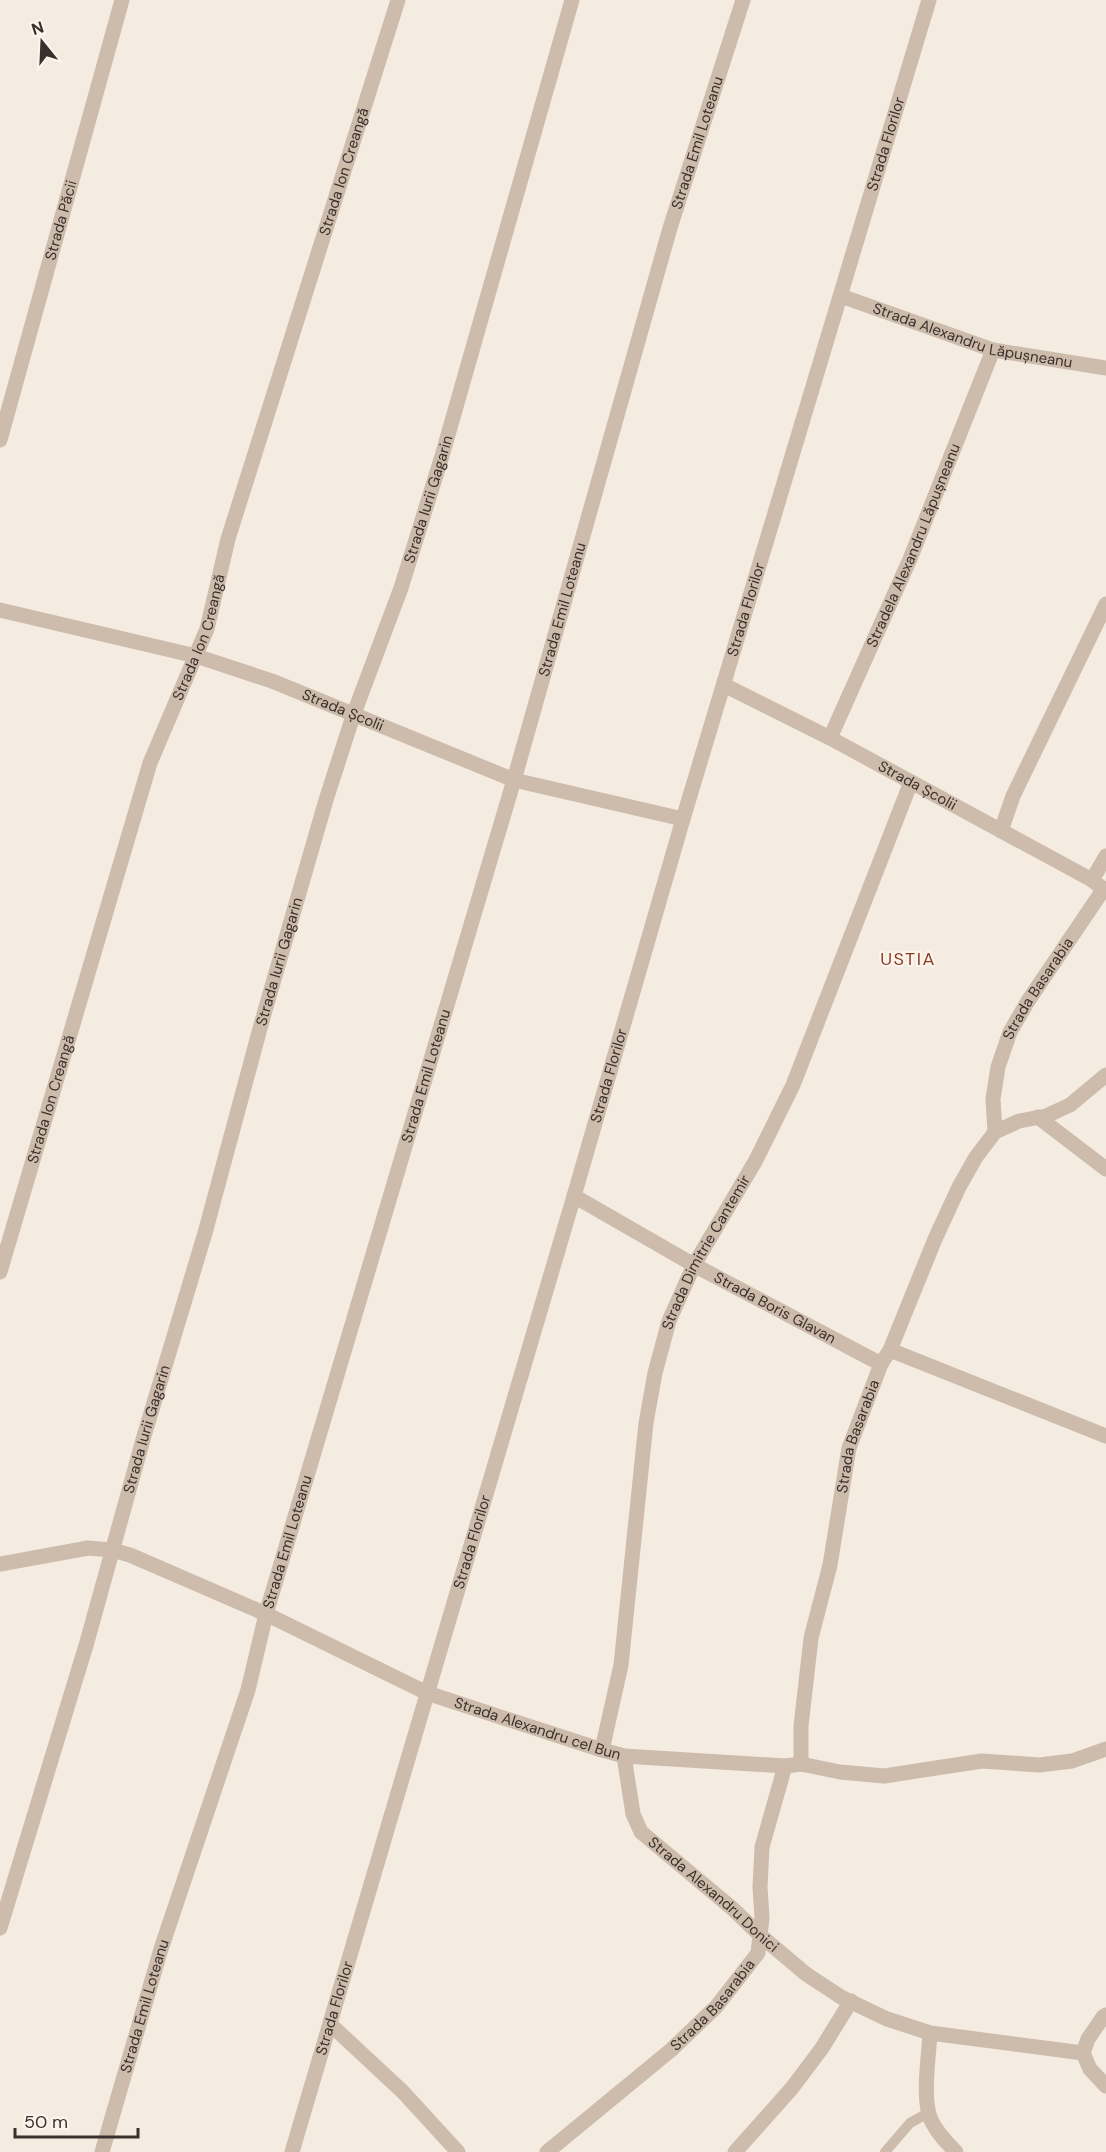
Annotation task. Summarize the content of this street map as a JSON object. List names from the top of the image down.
{
  "streets": {
    "street": [
      "Strada Emil Loteanu",
      "Strada Florilor",
      "Strada Ion Creangă",
      "Strada Păcii",
      "Strada Alexandru Lăpușneanu",
      "Strada Iurii Gagarin",
      "Stradela Alexandru Lăpușneanu",
      "Strada Școlii",
      "Strada Basarabia",
      "Strada Dimitrie Cantemir",
      "Strada Boris Glavan",
      "Strada Alexandru cel Bun",
      "Strada Alexandru Donici"
    ]
  },
  "crossings": [
    ["Strada Emil Loteanu", "Strada Școlii"],
    ["Strada Emil Loteanu", "Strada Alexandru cel Bun"],
    ["Strada Florilor", "Strada Alexandru Lăpușneanu"],
    ["Strada Florilor", "Strada Școlii"],
    ["Strada Florilor", "Strada Boris Glavan"],
    ["Strada Florilor", "Strada Alexandru cel Bun"],
    ["Strada Ion Creangă", "Strada Școlii"],
    ["Strada Alexandru Lăpușneanu", "Stradela Alexandru Lăpușneanu"],
    ["Strada Iurii Gagarin", "Strada Școlii"],
    ["Strada Iurii Gagarin", "Strada Alexandru cel Bun"],
    ["Stradela Alexandru Lăpușneanu", "Strada Școlii"],
    ["Strada Școlii", "Strada Basarabia"],
    ["Strada Școlii", "Strada Dimitrie Cantemir"],
    ["Strada Basarabia", "Strada Boris Glavan"],
    ["Strada Basarabia", "Strada Alexandru cel Bun"],
    ["Strada Basarabia", "Strada Alexandru Donici"],
    ["Strada Dimitrie Cantemir", "Strada Boris Glavan"],
    ["Strada Dimitrie Cantemir", "Strada Alexandru cel Bun"],
    ["Strada Alexandru cel Bun", "Strada Alexandru Donici"]
  ],
  "districts": ["USTIA"],
  "scale_bar": "50 m",
  "north": "top"
}
